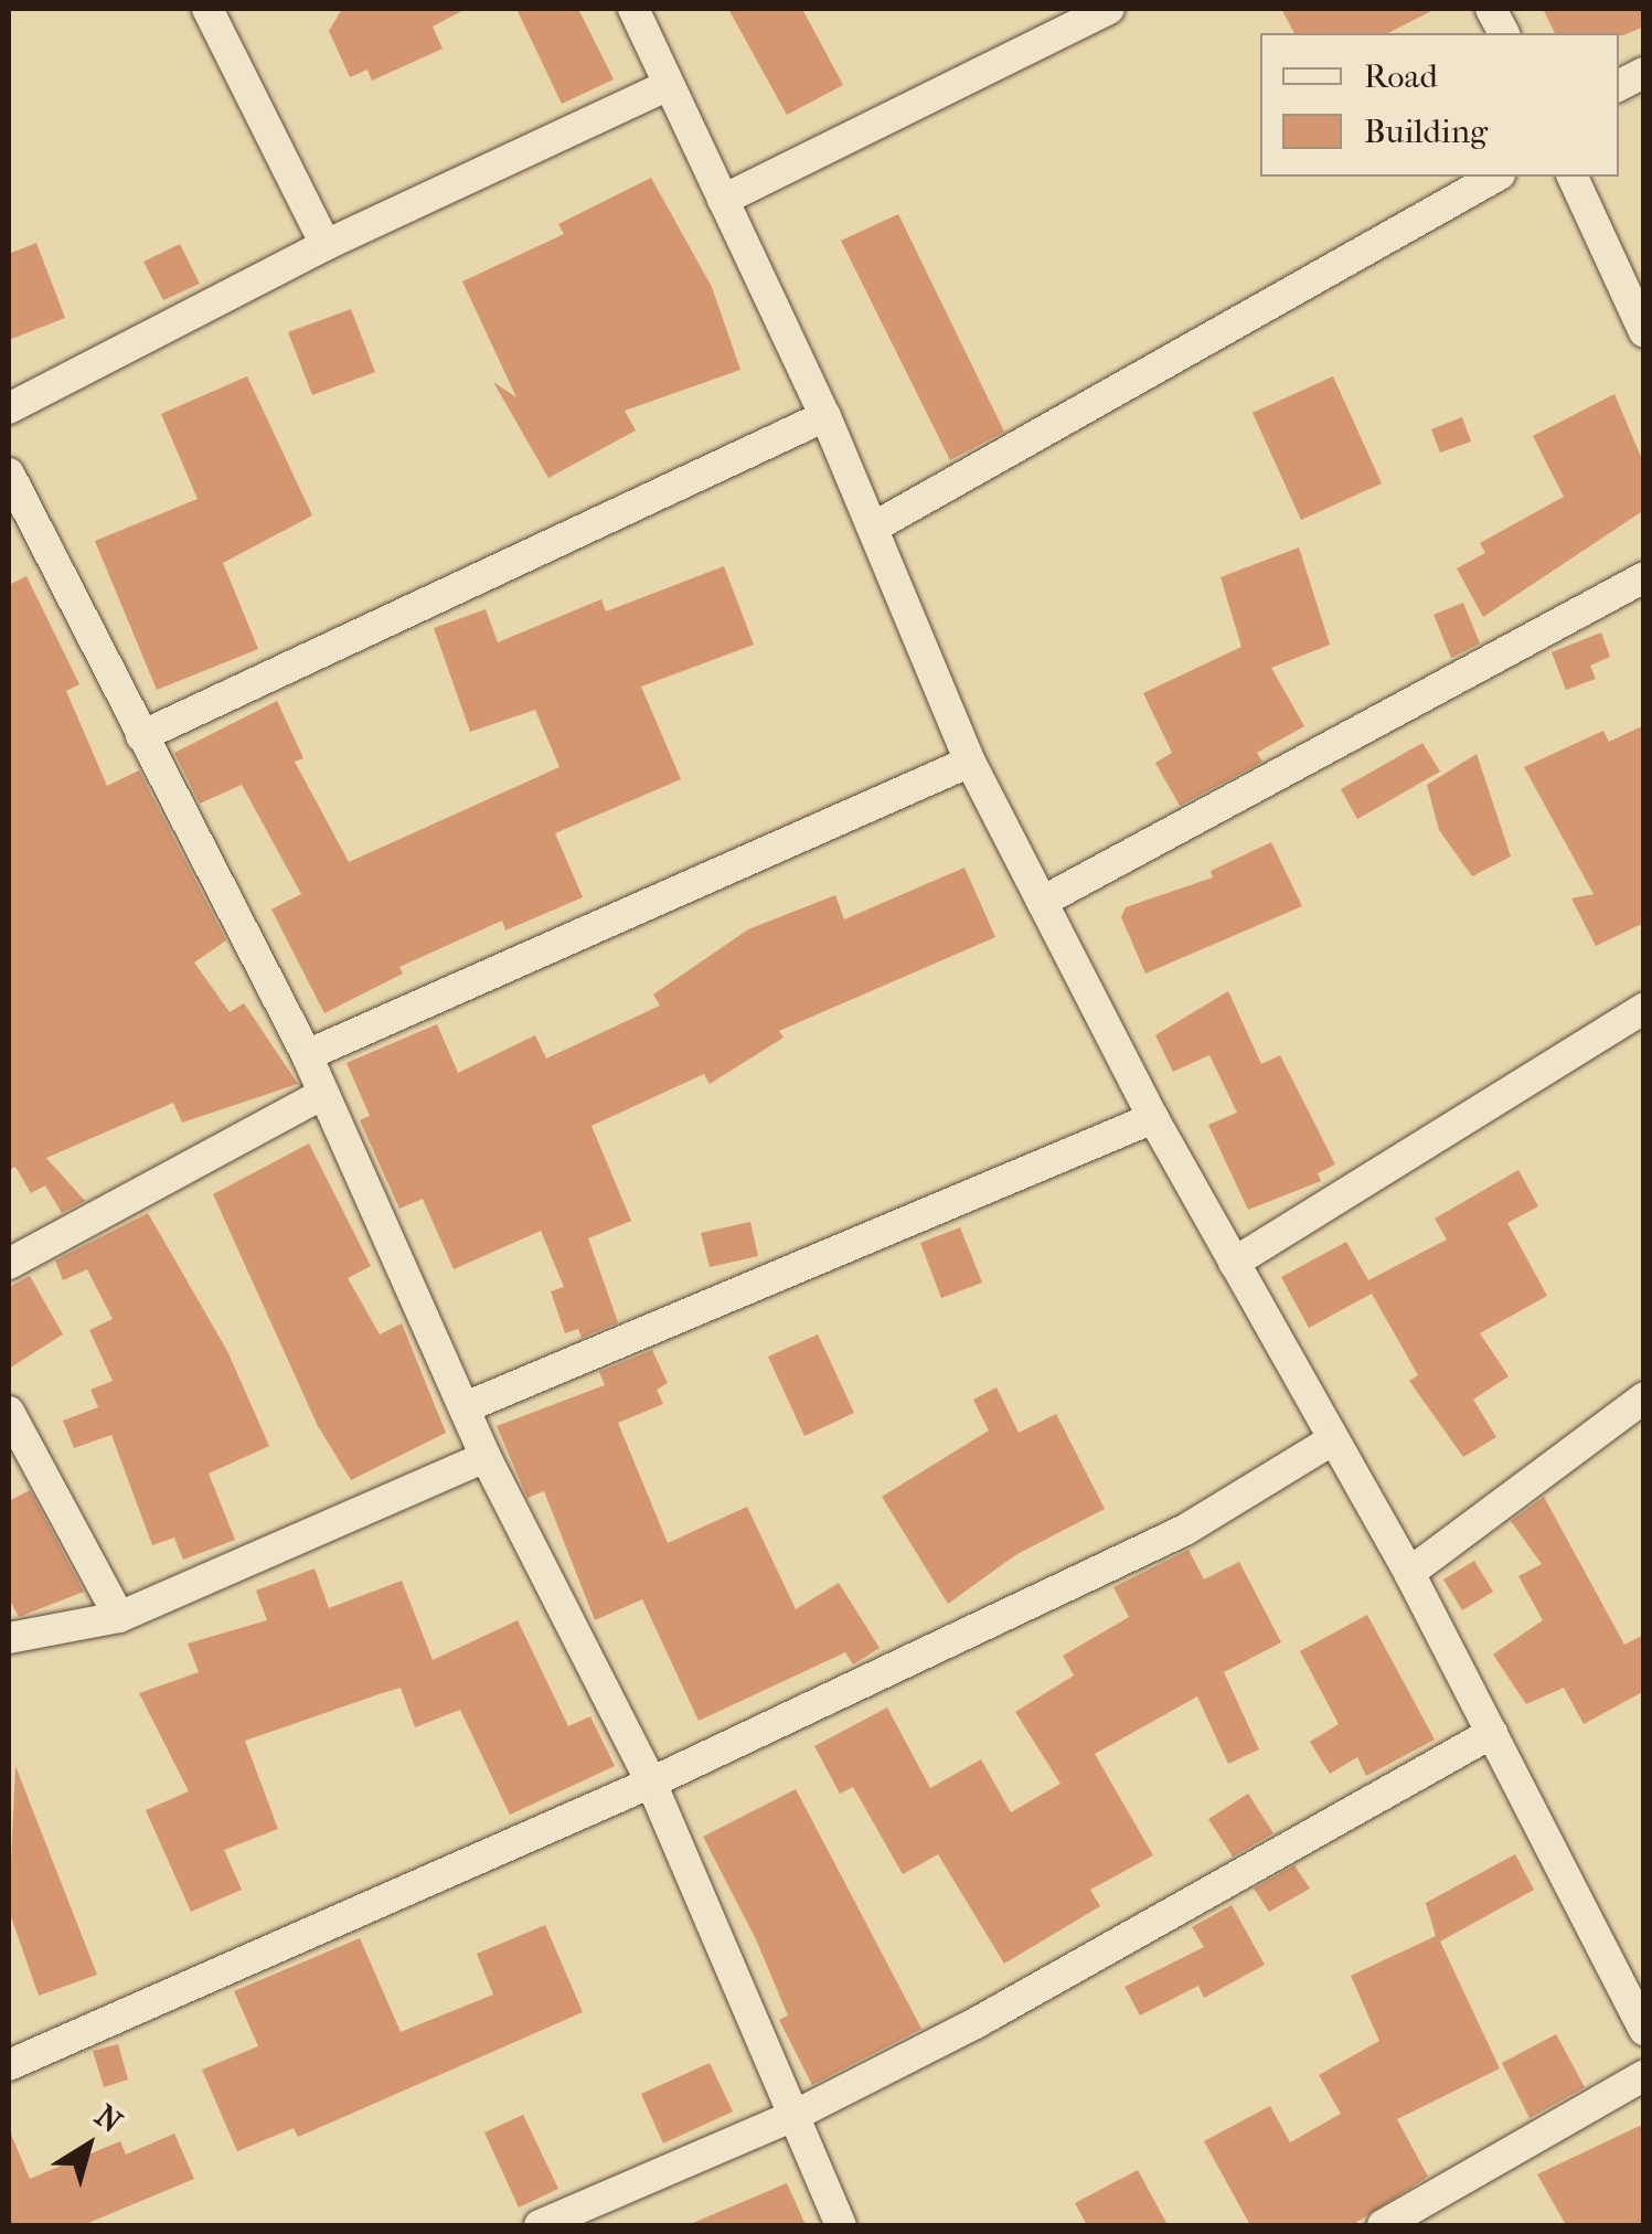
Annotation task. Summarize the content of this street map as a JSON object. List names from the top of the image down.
{
  "legend": ["Road", "Building"],
  "north": "top right"
}
